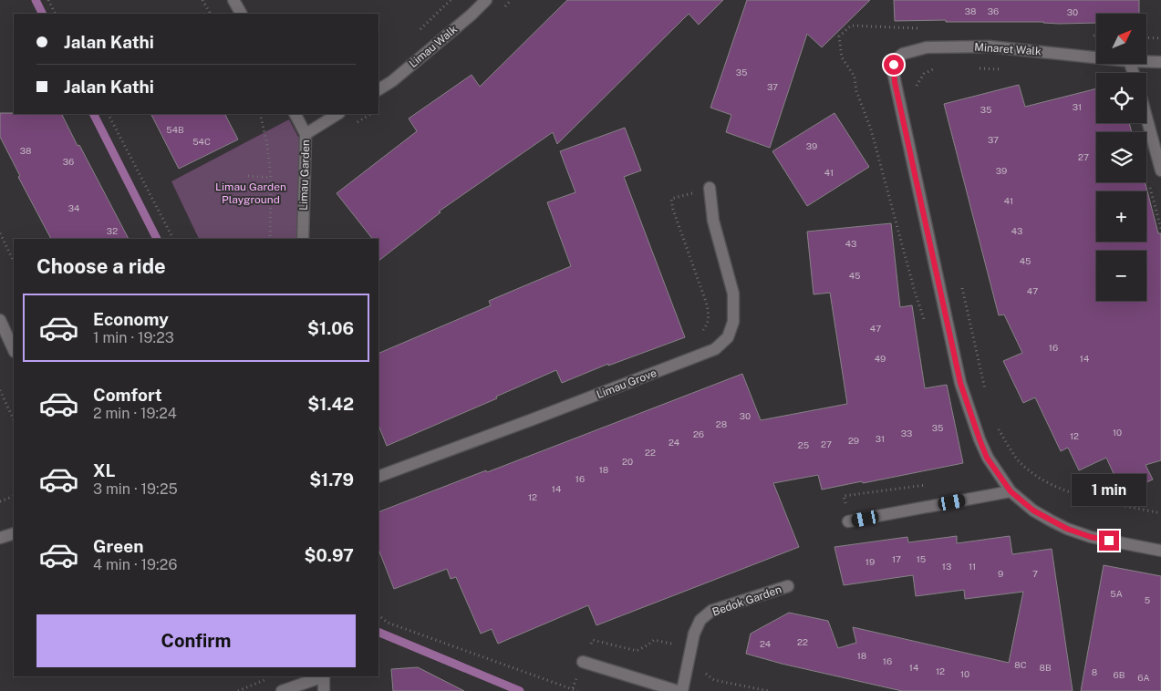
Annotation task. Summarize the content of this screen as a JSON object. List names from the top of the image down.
{
  "streets": {
    "street": [
      "Limau Walk",
      "Minaret Walk",
      "Limau Garden",
      "Limau Grove",
      "Bedok Garden"
    ]
  },
  "parks": ["Limau Garden Playground"],
  "house_numbers": [
    "38",
    "36",
    "30",
    "35",
    "37",
    "31",
    "35",
    "54B",
    "37",
    "54C",
    "39",
    "38",
    "27",
    "36",
    "39",
    "41",
    "41",
    "34",
    "32",
    "43",
    "43",
    "45",
    "45",
    "47",
    "47",
    "16",
    "49",
    "14",
    "30",
    "28",
    "35",
    "10",
    "33",
    "26",
    "12",
    "31",
    "29",
    "24",
    "27",
    "25",
    "22",
    "20",
    "18",
    "16",
    "14",
    "12",
    "17",
    "15",
    "19",
    "13",
    "11",
    "9",
    "7",
    "5A",
    "5",
    "22",
    "24",
    "18",
    "16",
    "8C",
    "14",
    "8B",
    "12",
    "8",
    "10",
    "6B",
    "6A"
  ],
  "north": "top right",
  "page": {
    "map_buttons": ["+", "−"],
    "banner": ["Jalan Kathi", "Jalan Kathi"],
    "heading": "Choose a ride",
    "list": [
      {
        "name": "Economy",
        "note": "1 min · 19:23",
        "value": "$1.06"
      },
      {
        "name": "Comfort",
        "note": "2 min · 19:24",
        "value": "$1.42"
      },
      {
        "name": "XL",
        "note": "3 min · 19:25",
        "value": "$1.79"
      },
      {
        "name": "Green",
        "note": "4 min · 19:26",
        "value": "$0.97"
      }
    ],
    "bubble": "1 min",
    "buttons": "Confirm"
  }
}
